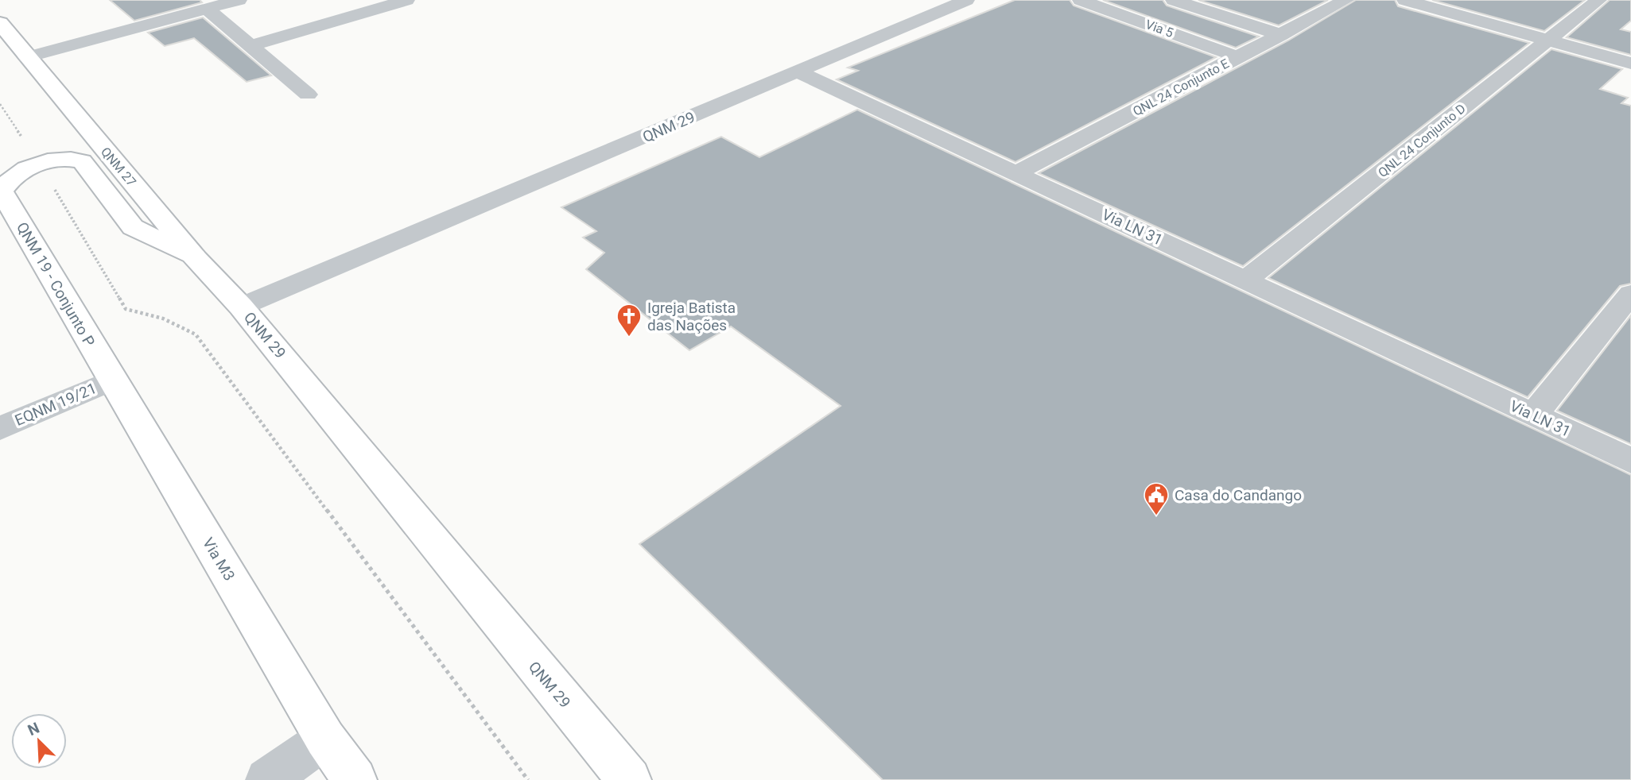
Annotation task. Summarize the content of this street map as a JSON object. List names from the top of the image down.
{
  "streets": {
    "main road": [
      "QNM 29",
      "QNM 27",
      "QNM 19 - Conjunto P",
      "Via M3"
    ],
    "street": [
      "Via 5",
      "QNL 24 Conjunto E",
      "QNL 24 Conjunto D",
      "Via LN 31",
      "EQNM 19/21"
    ]
  },
  "crossings": [
    ["Via 5", "QNL 24 Conjunto E"],
    ["QNL 24 Conjunto E", "Via LN 31"],
    ["QNM 29", "QNM 27"],
    ["QNM 29", "Via LN 31"],
    ["QNL 24 Conjunto D", "Via LN 31"],
    ["QNM 19 - Conjunto P", "EQNM 19/21"],
    ["QNM 19 - Conjunto P", "Via M3"],
    ["EQNM 19/21", "Via M3"]
  ],
  "places": {
    "church": ["Igreja Batista das Nações"],
    "public building": ["Casa do Candango"]
  },
  "north": "top left"
}
